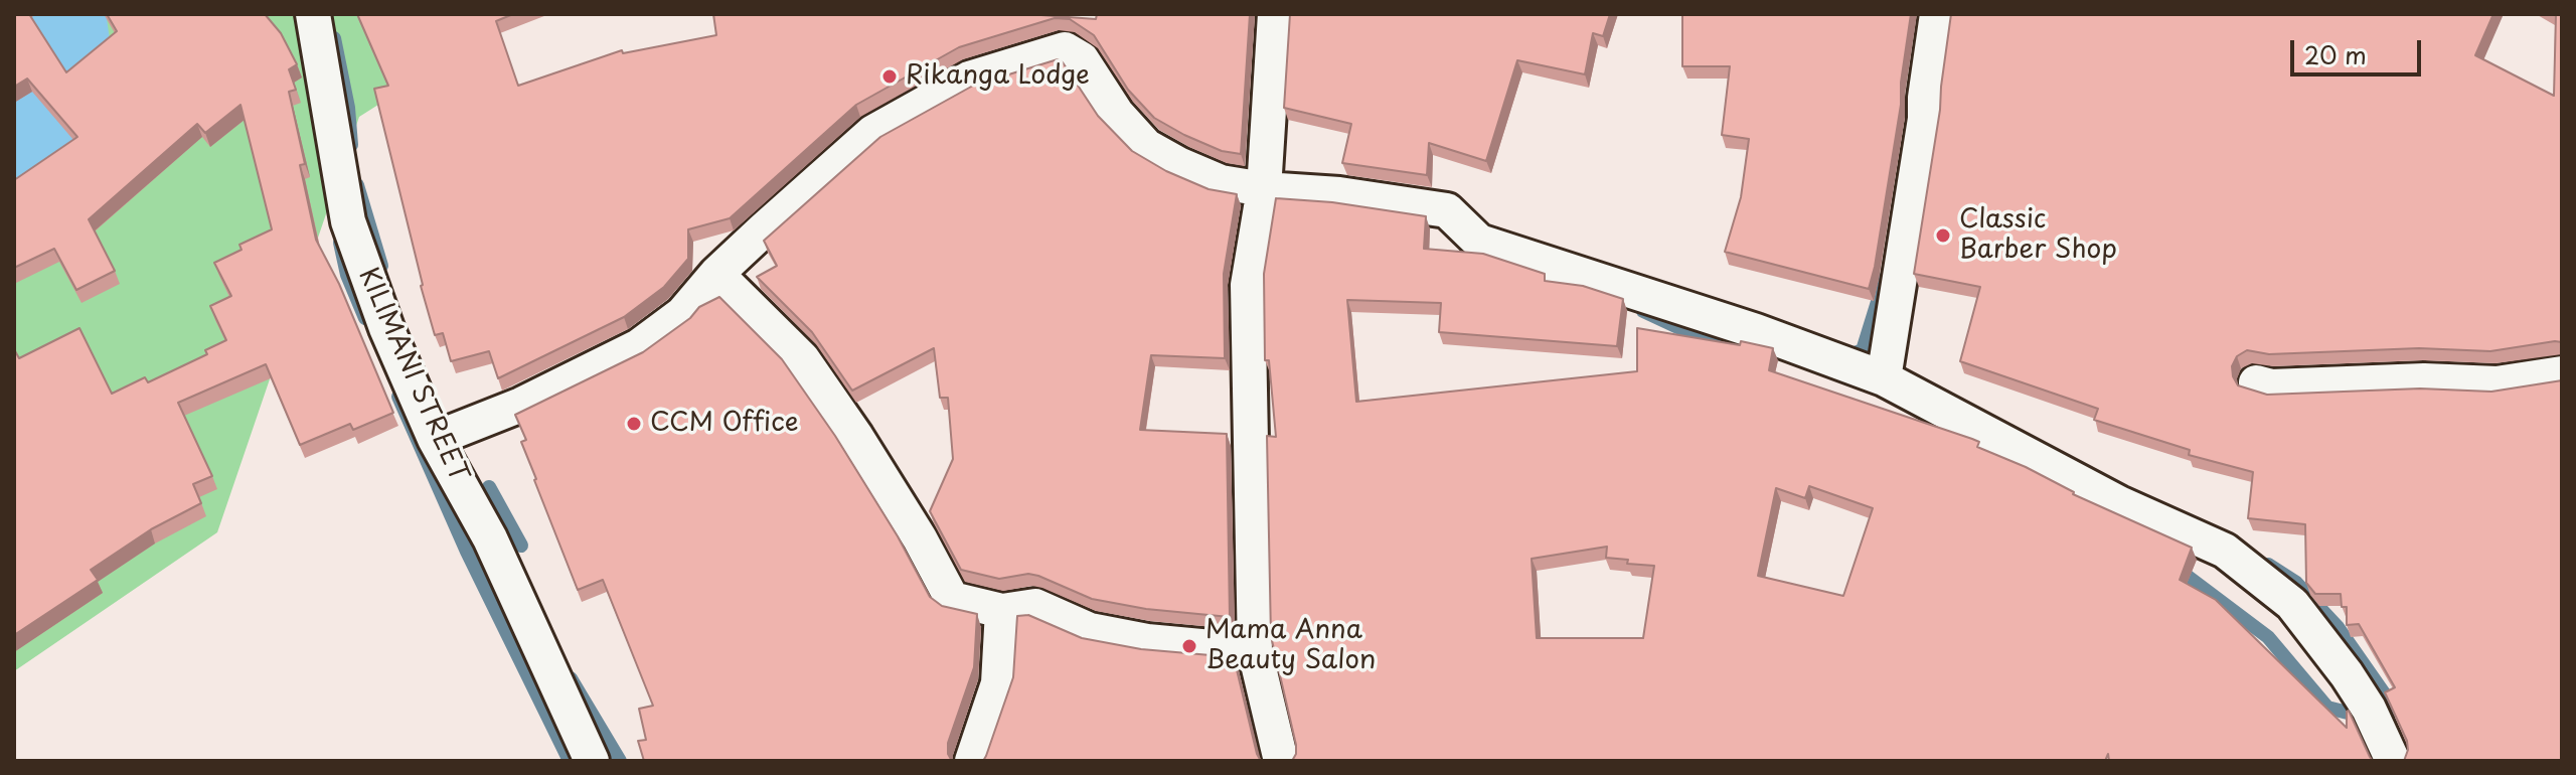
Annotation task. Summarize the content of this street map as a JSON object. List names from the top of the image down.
{
  "streets": {
    "street": ["KILIMANI STREET"]
  },
  "places": [
    "Rikanga Lodge",
    "Classic Barber Shop",
    "CCM Office",
    "Mama Anna Beauty Salon"
  ],
  "scale_bar": "20 m"
}
